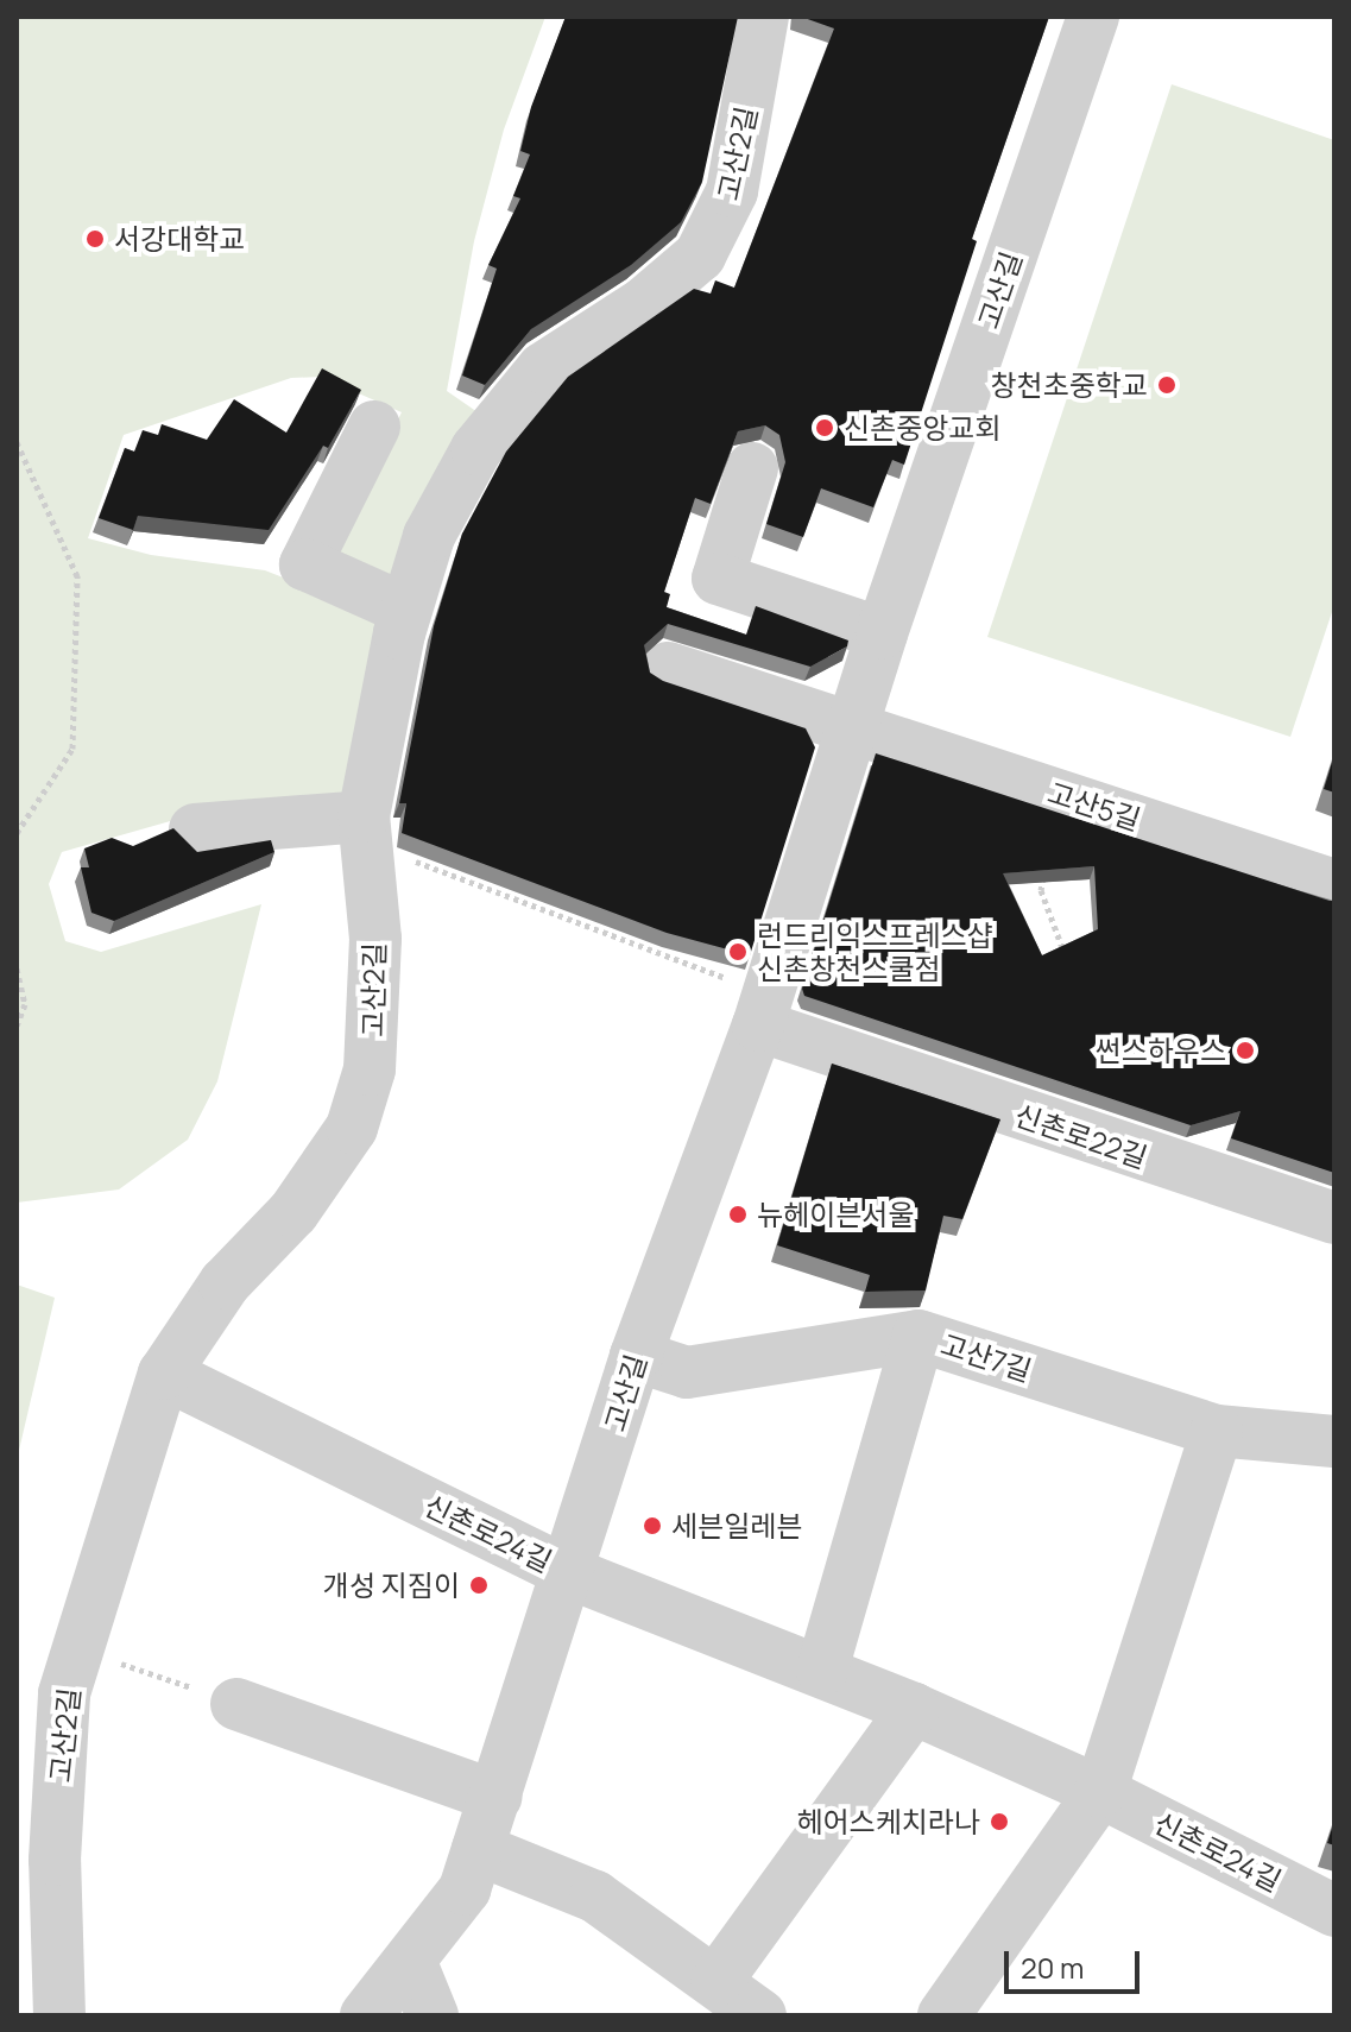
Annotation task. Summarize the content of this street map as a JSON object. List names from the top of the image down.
{
  "streets": {
    "street": [
      "고산2길",
      "고산길",
      "고산5길",
      "신촌로22길",
      "고산7길",
      "신촌로24길"
    ]
  },
  "crossings": [
    ["고산2길", "신촌로24길"],
    ["고산길", "고산5길"],
    ["고산길", "신촌로22길"],
    ["고산길", "고산7길"],
    ["고산길", "신촌로24길"]
  ],
  "places": [
    "서강대학교",
    "창천초중학교",
    "신촌중앙교회",
    "런드리익스프레스샵 신촌창천스쿨점",
    "썬스하우스",
    "뉴헤이븐서울",
    "세븐일레븐",
    "개성 지짐이",
    "헤어스케치라나"
  ],
  "scale_bar": "20 m"
}
